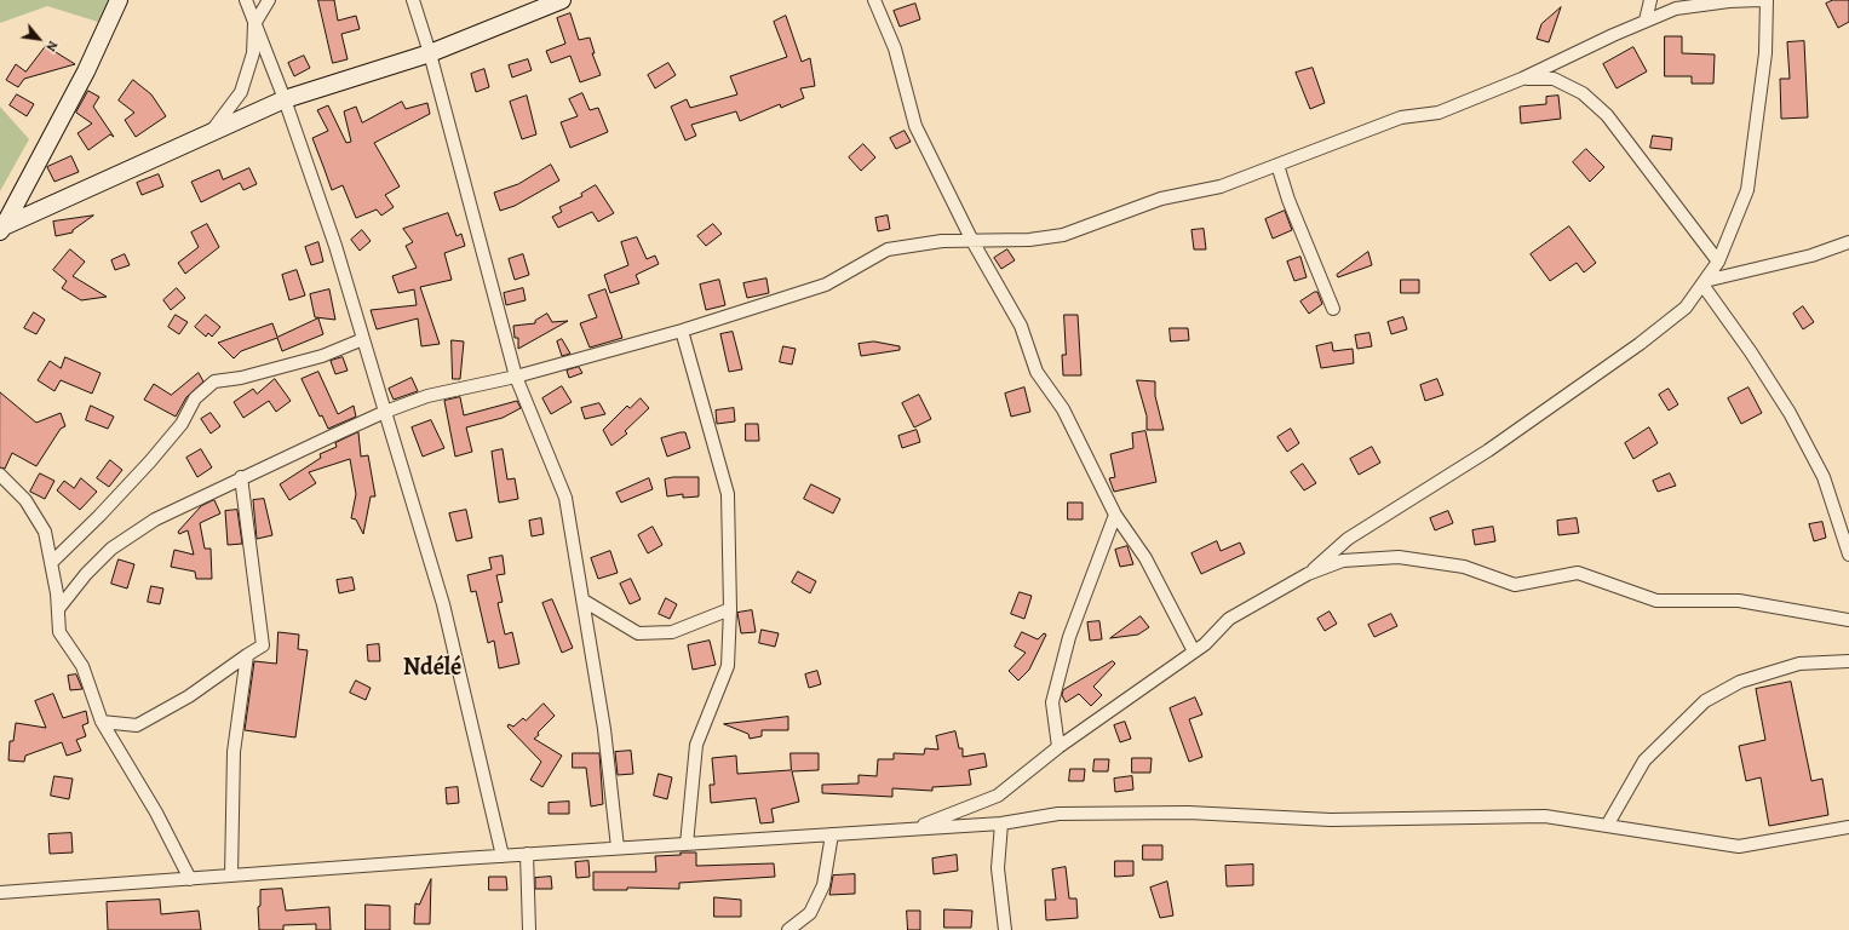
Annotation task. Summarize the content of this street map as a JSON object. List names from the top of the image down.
{
  "districts": ["Ndélé"],
  "north": "bottom right"
}
